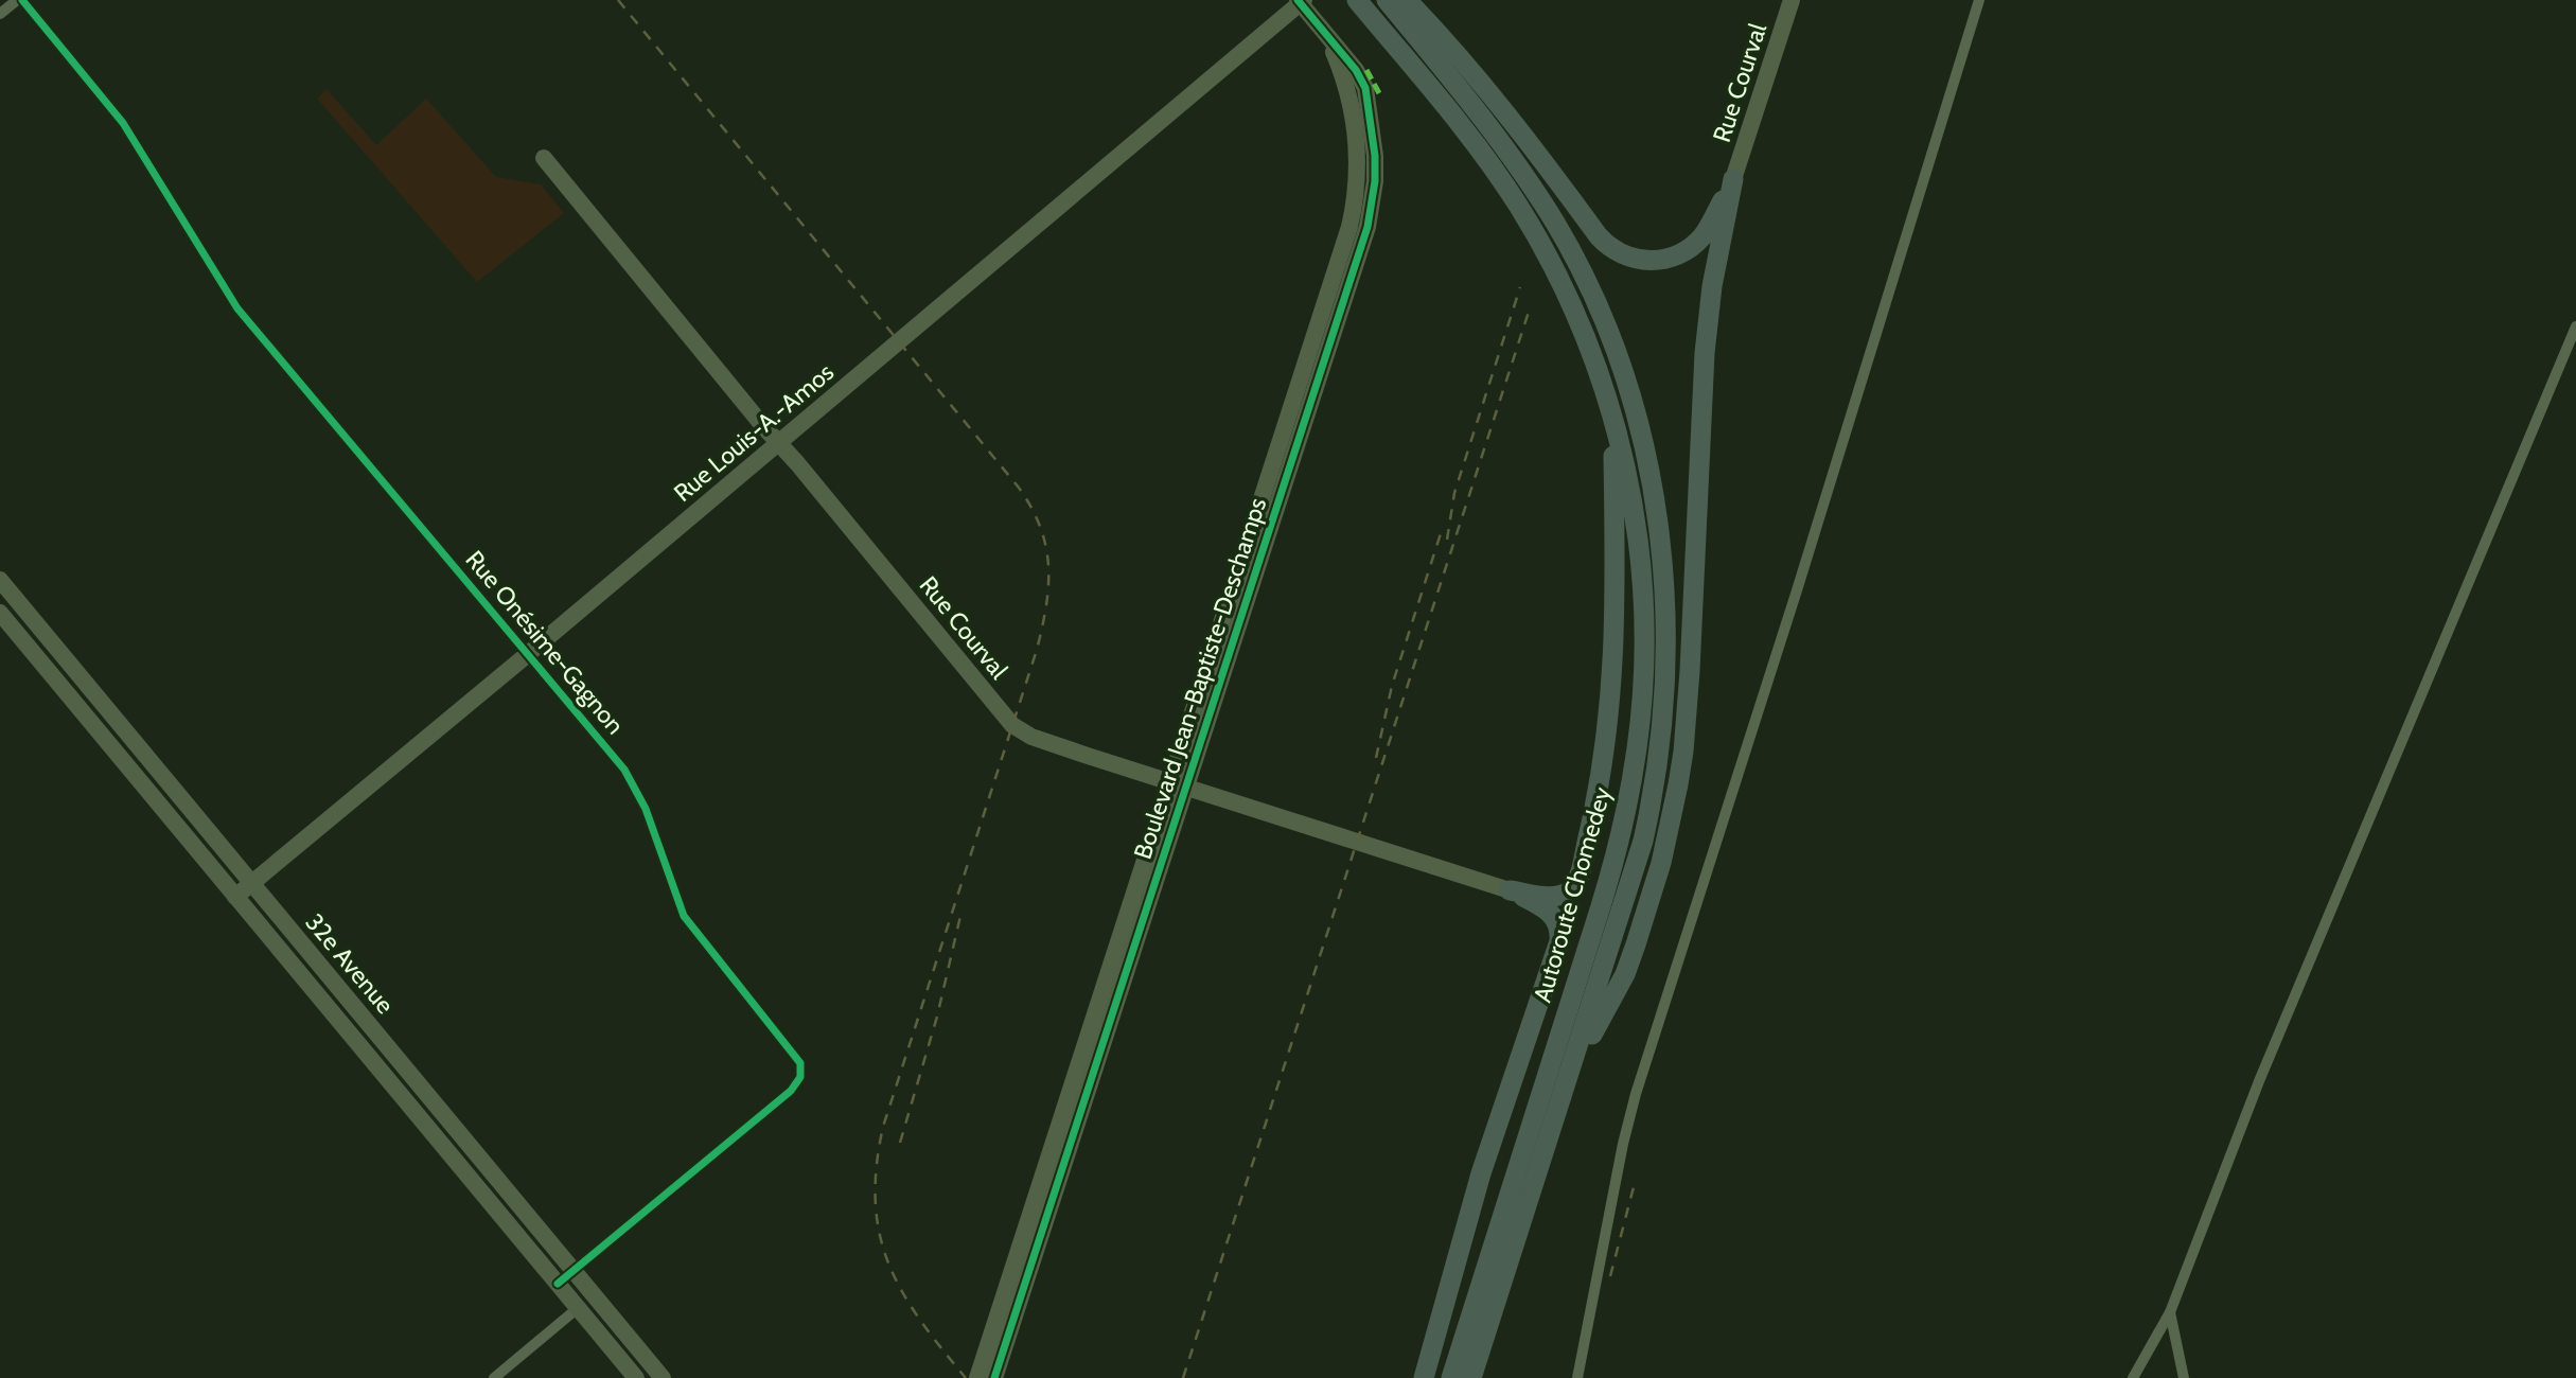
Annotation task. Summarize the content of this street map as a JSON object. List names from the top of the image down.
{
  "streets": {
    "highway": ["Autoroute Chomedey"],
    "street": [
      "Rue Courval",
      "Rue Louis-A.-Amos",
      "Rue Onésime-Gagnon",
      "Boulevard Jean-Baptiste-Deschamps",
      "32e Avenue"
    ]
  },
  "crossings": [
    ["Rue Courval", "Rue Louis-A.-Amos"],
    ["Rue Courval", "Boulevard Jean-Baptiste-Deschamps"],
    ["Rue Louis-A.-Amos", "Rue Onésime-Gagnon"],
    ["Rue Louis-A.-Amos", "Boulevard Jean-Baptiste-Deschamps"],
    ["Rue Louis-A.-Amos", "32e Avenue"],
    ["Rue Onésime-Gagnon", "32e Avenue"]
  ]
}
